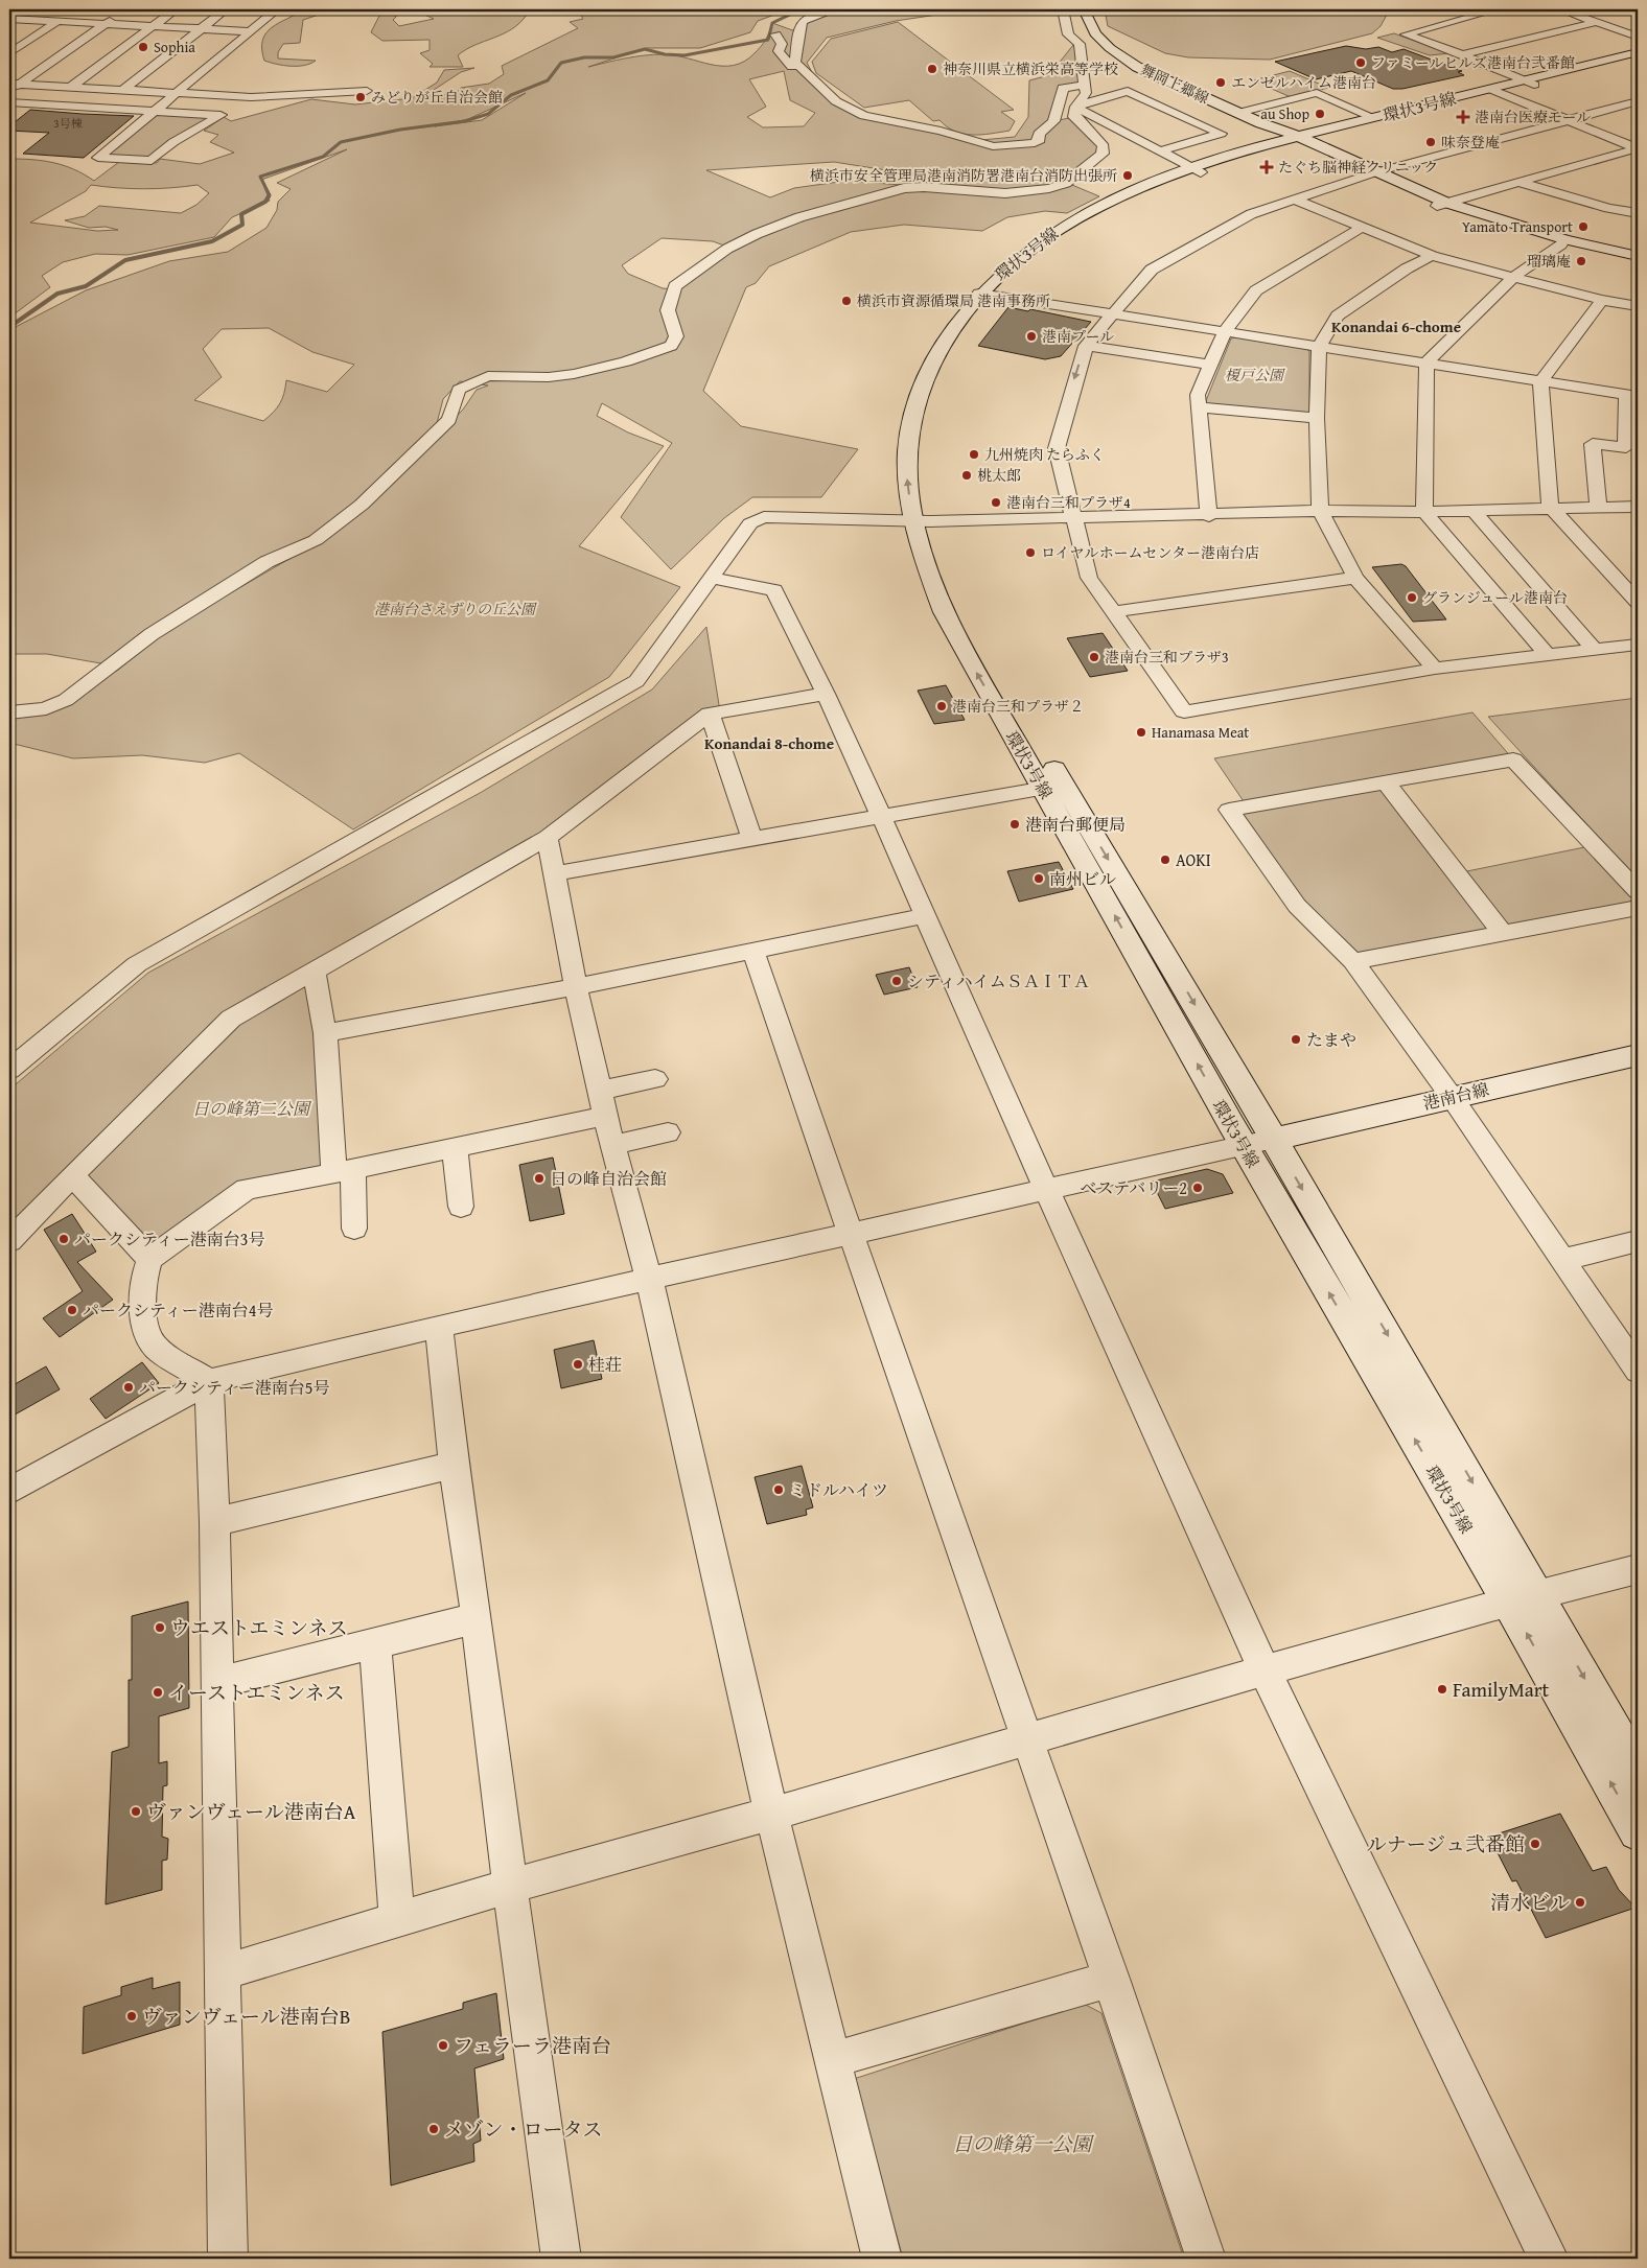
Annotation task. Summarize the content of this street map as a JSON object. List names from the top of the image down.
{
  "streets": {
    "street": ["舞岡上郷線", "環状3号線", "港南台線"]
  },
  "crossings": [
    ["舞岡上郷線", "環状3号線"],
    ["環状3号線", "港南台線"]
  ],
  "districts": ["Konandai 6-chome", "Konandai 8-chome"],
  "parks": [
    "榎戸公園",
    "港南台さえずりの丘公園",
    "日の峰第二公園",
    "日の峰第一公園"
  ],
  "places": {
    "other": [
      "Sophia",
      "ファミールヒルズ港南台弐番館",
      "神奈川県立横浜栄高等学校",
      "エンゼルハイム港南台",
      "みどりが丘自治会館",
      "au Shop",
      "味奈登庵",
      "横浜市安全管理局港南消防署港南台消防出張所",
      "Yamato Transport",
      "瑠璃庵",
      "横浜市資源循環局 港南事務所",
      "港南プール",
      "九州焼肉 たらふく",
      "桃太郎",
      "港南台三和プラザ4",
      "ロイヤルホームセンター港南台店",
      "グランジュール港南台",
      "港南台三和プラザ3",
      "港南台三和プラザ２",
      "Hanamasa Meat",
      "港南台郵便局",
      "AOKI",
      "南州ビル",
      "シティハイムＳＡＩＴＡ",
      "たまや",
      "日の峰自治会館",
      "べステバリー2",
      "パークシティー港南台3号",
      "パークシティー港南台4号",
      "桂荘",
      "パークシティー港南台5号",
      "ミドルハイツ",
      "ウエストエミンネス",
      "FamilyMart",
      "イーストエミンネス",
      "ヴァンヴェール港南台A",
      "ルナージュ弐番館",
      "清水ビル",
      "ヴァンヴェール港南台B",
      "フェラーラ港南台",
      "メゾン・ロータス"
    ],
    "health": ["港南台医療モール", "たぐち脳神経クリニック"]
  },
  "house_numbers": ["3号棟"]
}
